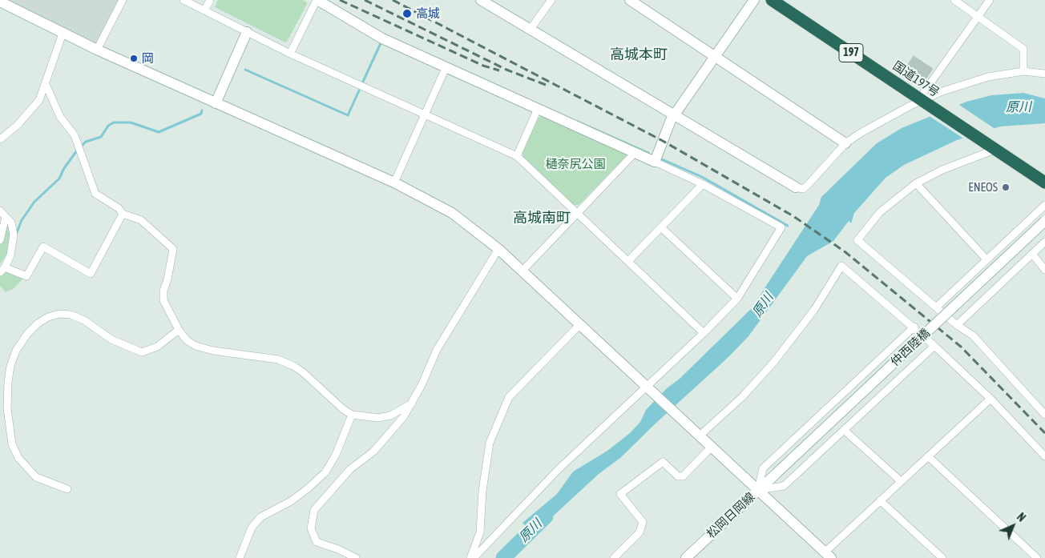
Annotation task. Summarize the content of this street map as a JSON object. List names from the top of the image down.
{
  "streets": {
    "highway": ["197", "国道197号"],
    "street": ["仲西陸橋", "松岡日岡線"]
  },
  "crossings": [
    ["仲西陸橋", "松岡日岡線"]
  ],
  "districts": ["高城本町", "高城南町"],
  "water": ["原川"],
  "parks": ["樋奈尻公園"],
  "places": ["高城", "岡", "ENEOS"],
  "north": "top right"
}
